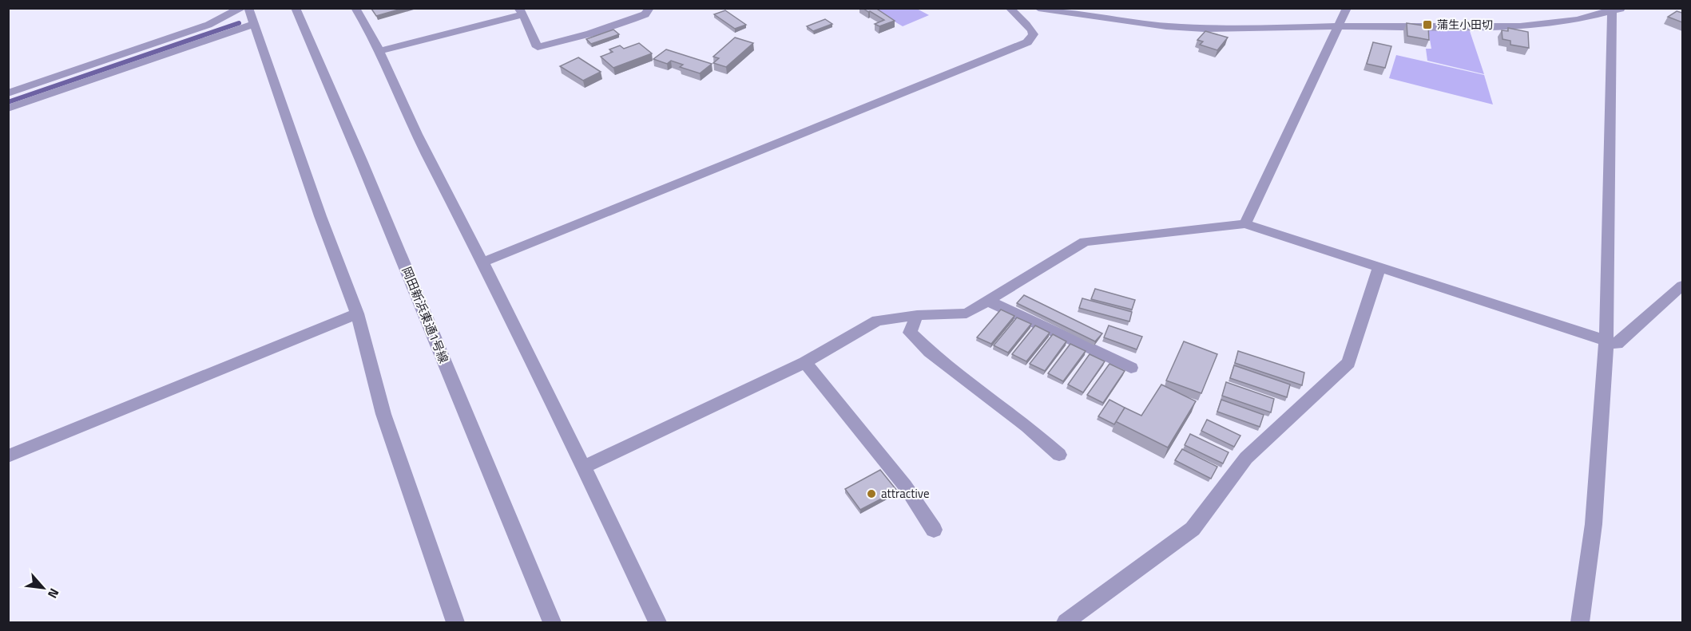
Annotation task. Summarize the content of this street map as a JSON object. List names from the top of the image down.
{
  "streets": {
    "street": ["岡田新浜東通1号線"]
  },
  "places": {
    "transit": ["蒲生小田切"],
    "other": ["attractive"]
  },
  "north": "bottom right"
}
